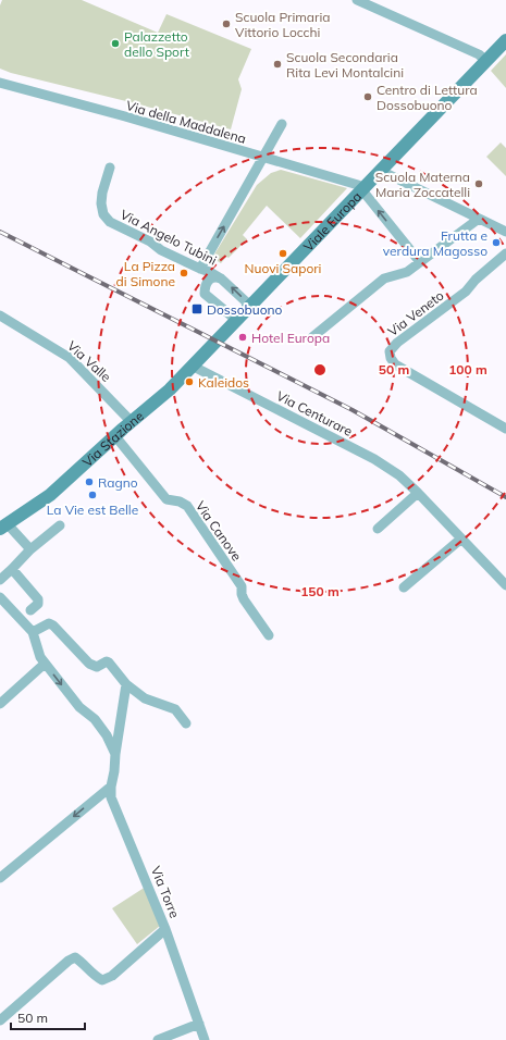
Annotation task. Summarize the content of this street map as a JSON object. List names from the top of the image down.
{
  "streets": {
    "street": [
      "Via della Maddalena",
      "Viale Europa",
      "Via Angelo Tubini",
      "Via Veneto",
      "Via Valle",
      "Via Centurare",
      "Via Stazione",
      "Via Canove",
      "Via Torre"
    ]
  },
  "crossings": [
    ["Via della Maddalena", "Viale Europa"],
    ["Viale Europa", "Via Angelo Tubini"],
    ["Viale Europa", "Via Stazione"],
    ["Via Valle", "Via Stazione"],
    ["Via Centurare", "Via Stazione"],
    ["Via Stazione", "Via Canove"]
  ],
  "places": {
    "other": [
      "Scuola Primaria Vittorio Locchi",
      "Palazzetto dello Sport",
      "Scuola Secondaria Rita Levi Montalcini",
      "Centro di Lettura Dossobuono",
      "Scuola Materna Maria Zoccatelli",
      "Frutta e verdura Magosso",
      "Nuovi Sapori",
      "La Pizza di Simone",
      "Hotel Europa",
      "Kaleidos",
      "Ragno",
      "La Vie est Belle"
    ],
    "transit": ["Dossobuono"]
  },
  "scale_bar": "50 m",
  "rings": ["50 m", "100 m", "150 m"]
}
